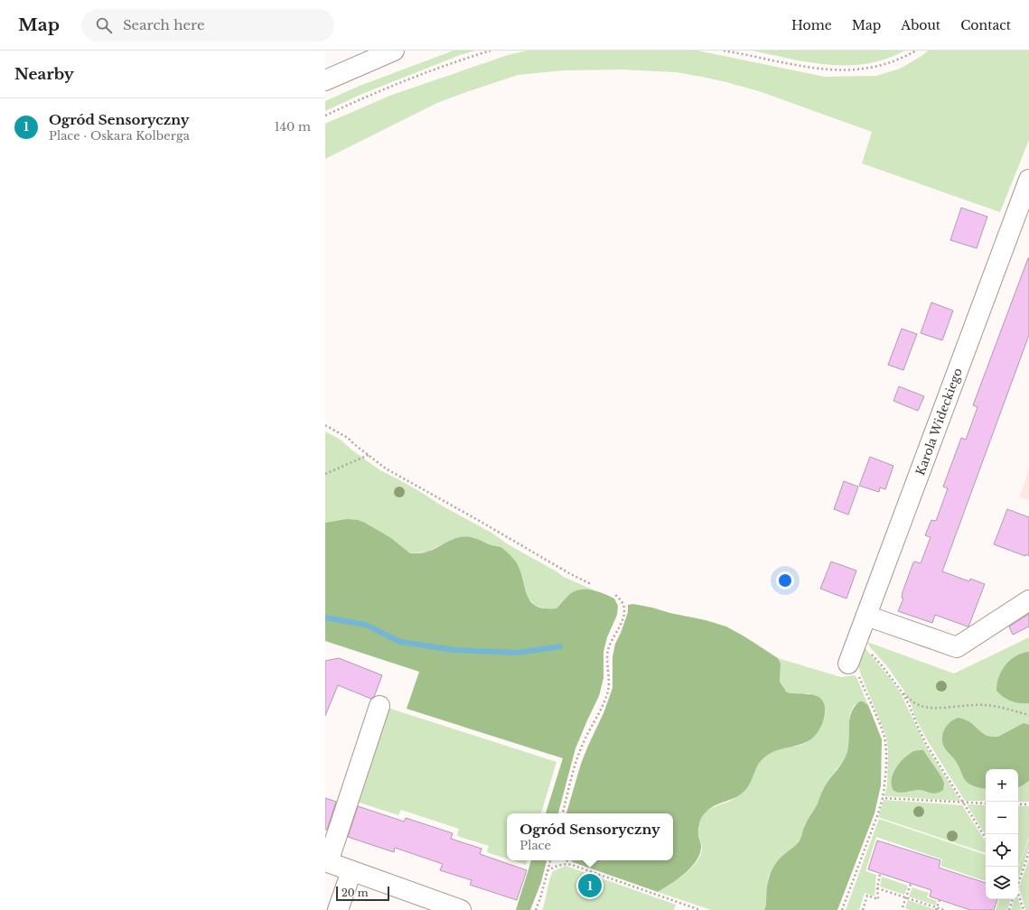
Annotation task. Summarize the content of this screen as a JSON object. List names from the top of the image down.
{
  "streets": {
    "street": ["Karola Wideckiego"]
  },
  "scale_bar": "20 m",
  "page": {
    "header": "Map",
    "search": "Search here",
    "nav": [
      "Home",
      "Map",
      "About",
      "Contact"
    ],
    "heading": "Nearby",
    "list": [
      {
        "mark": "1",
        "name": "Ogród Sensoryczny",
        "note": "Place · Oskara Kolberga",
        "value": "140 m"
      }
    ],
    "map_buttons": ["+", "−"],
    "popup": ["Ogród Sensoryczny", "Place"],
    "pins": "1",
    "scale": "20 m"
  }
}
